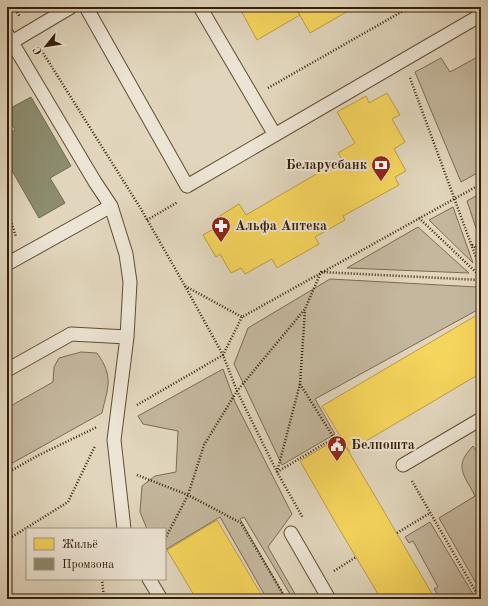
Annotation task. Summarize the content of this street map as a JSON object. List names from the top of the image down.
{
  "places": {
    "bank": ["Беларусбанк"],
    "pharmacy": ["Альфа Аптека"],
    "public building": ["Белпошта"]
  },
  "legend": ["Жильё", "Промзона"],
  "north": "bottom left"
}
